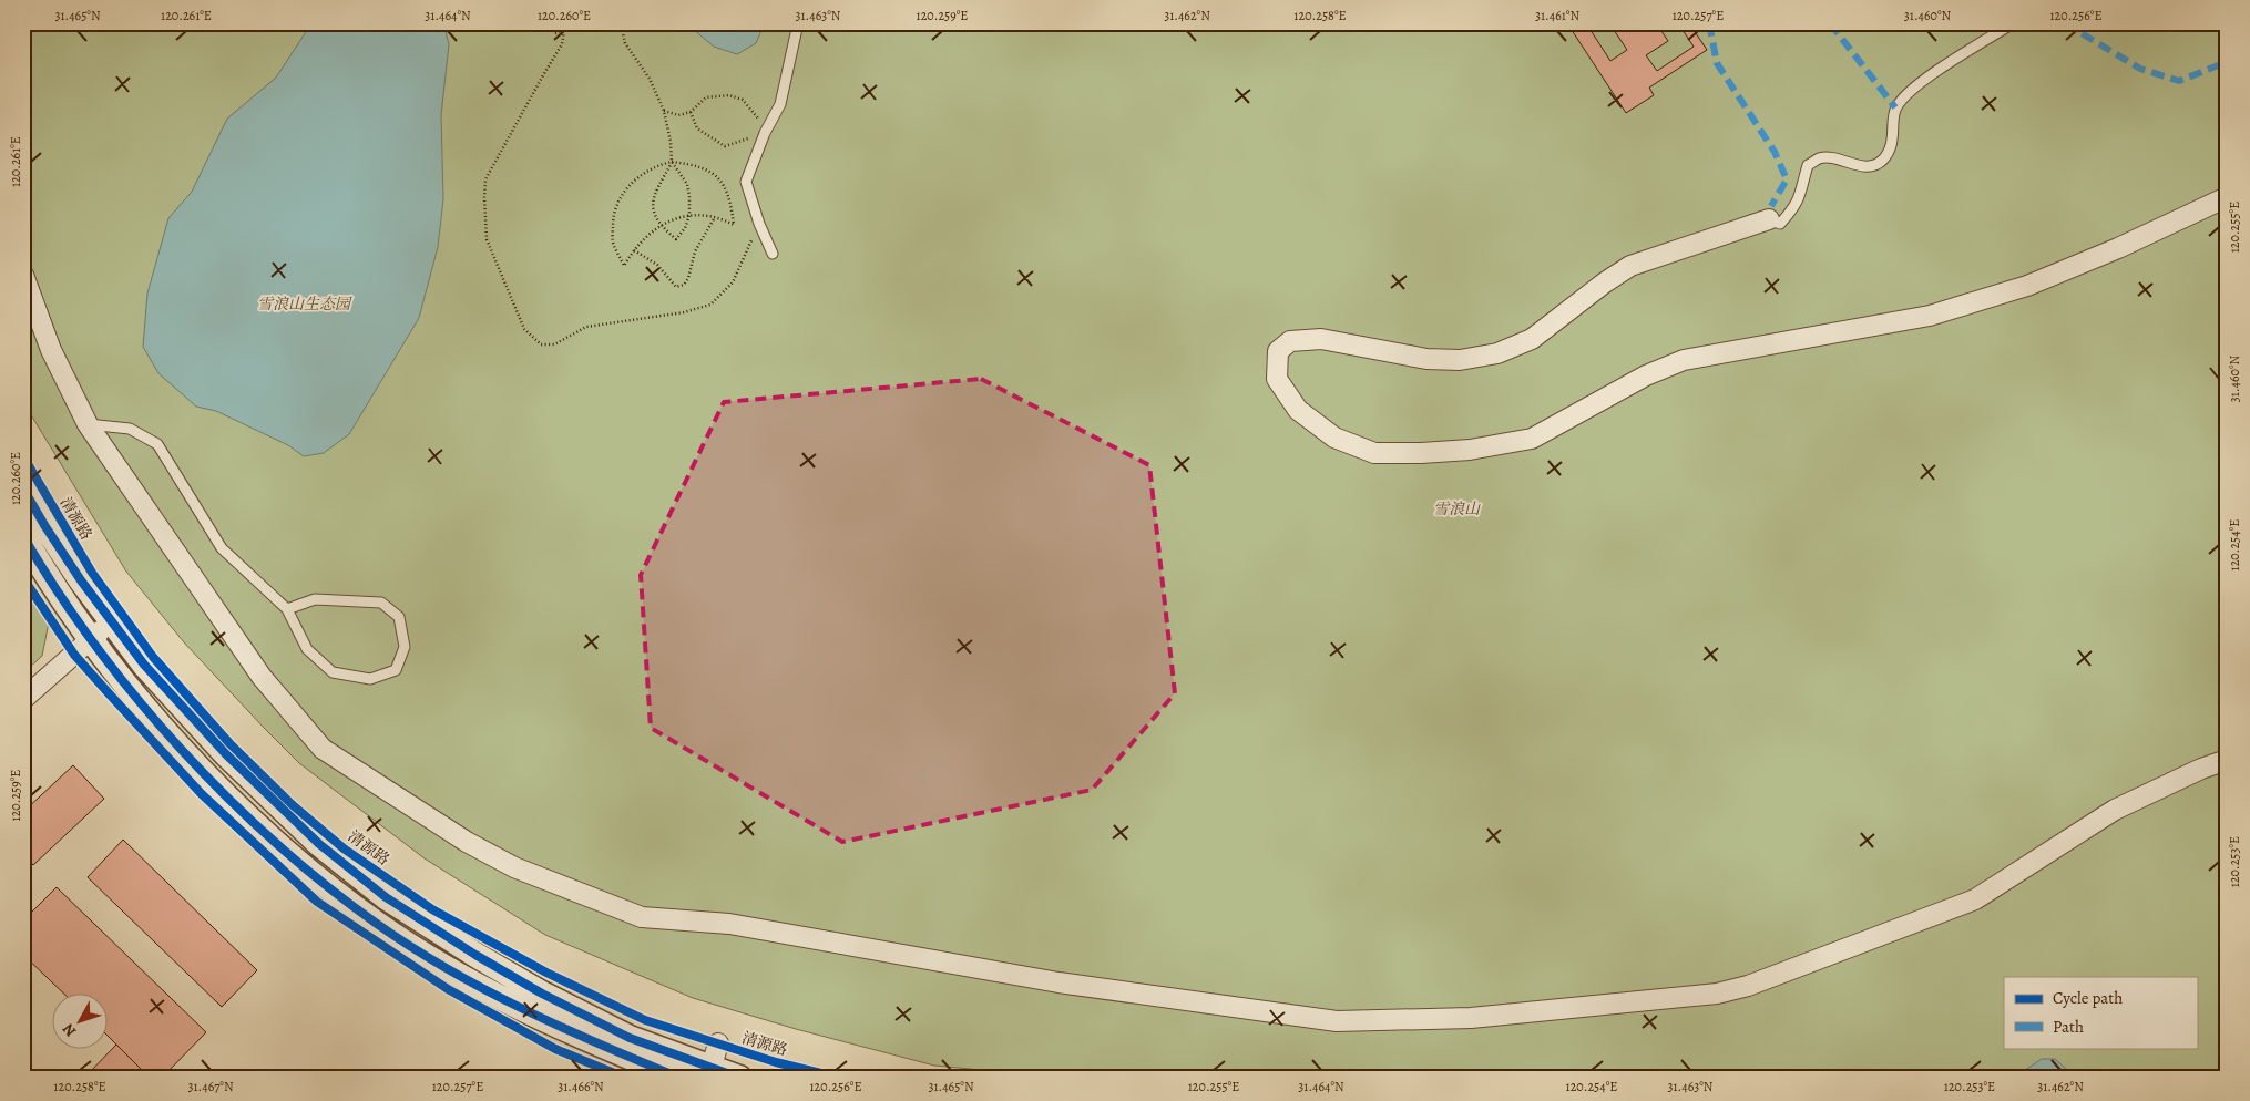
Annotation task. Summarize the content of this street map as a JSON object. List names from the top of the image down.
{
  "streets": {
    "street": ["清源路"]
  },
  "parks": ["雪浪山生态园", "雪浪山"],
  "legend": ["Cycle path", "Path"],
  "north": "bottom left",
  "coordinates": [
    "31.465°N",
    "120.261°E",
    "31.464°N",
    "120.260°E",
    "31.463°N",
    "120.259°E",
    "31.462°N",
    "120.258°E",
    "31.461°N",
    "120.257°E",
    "31.460°N",
    "120.256°E",
    "120.255°E",
    "120.254°E",
    "120.253°E",
    "31.467°N",
    "31.466°N"
  ]
}
